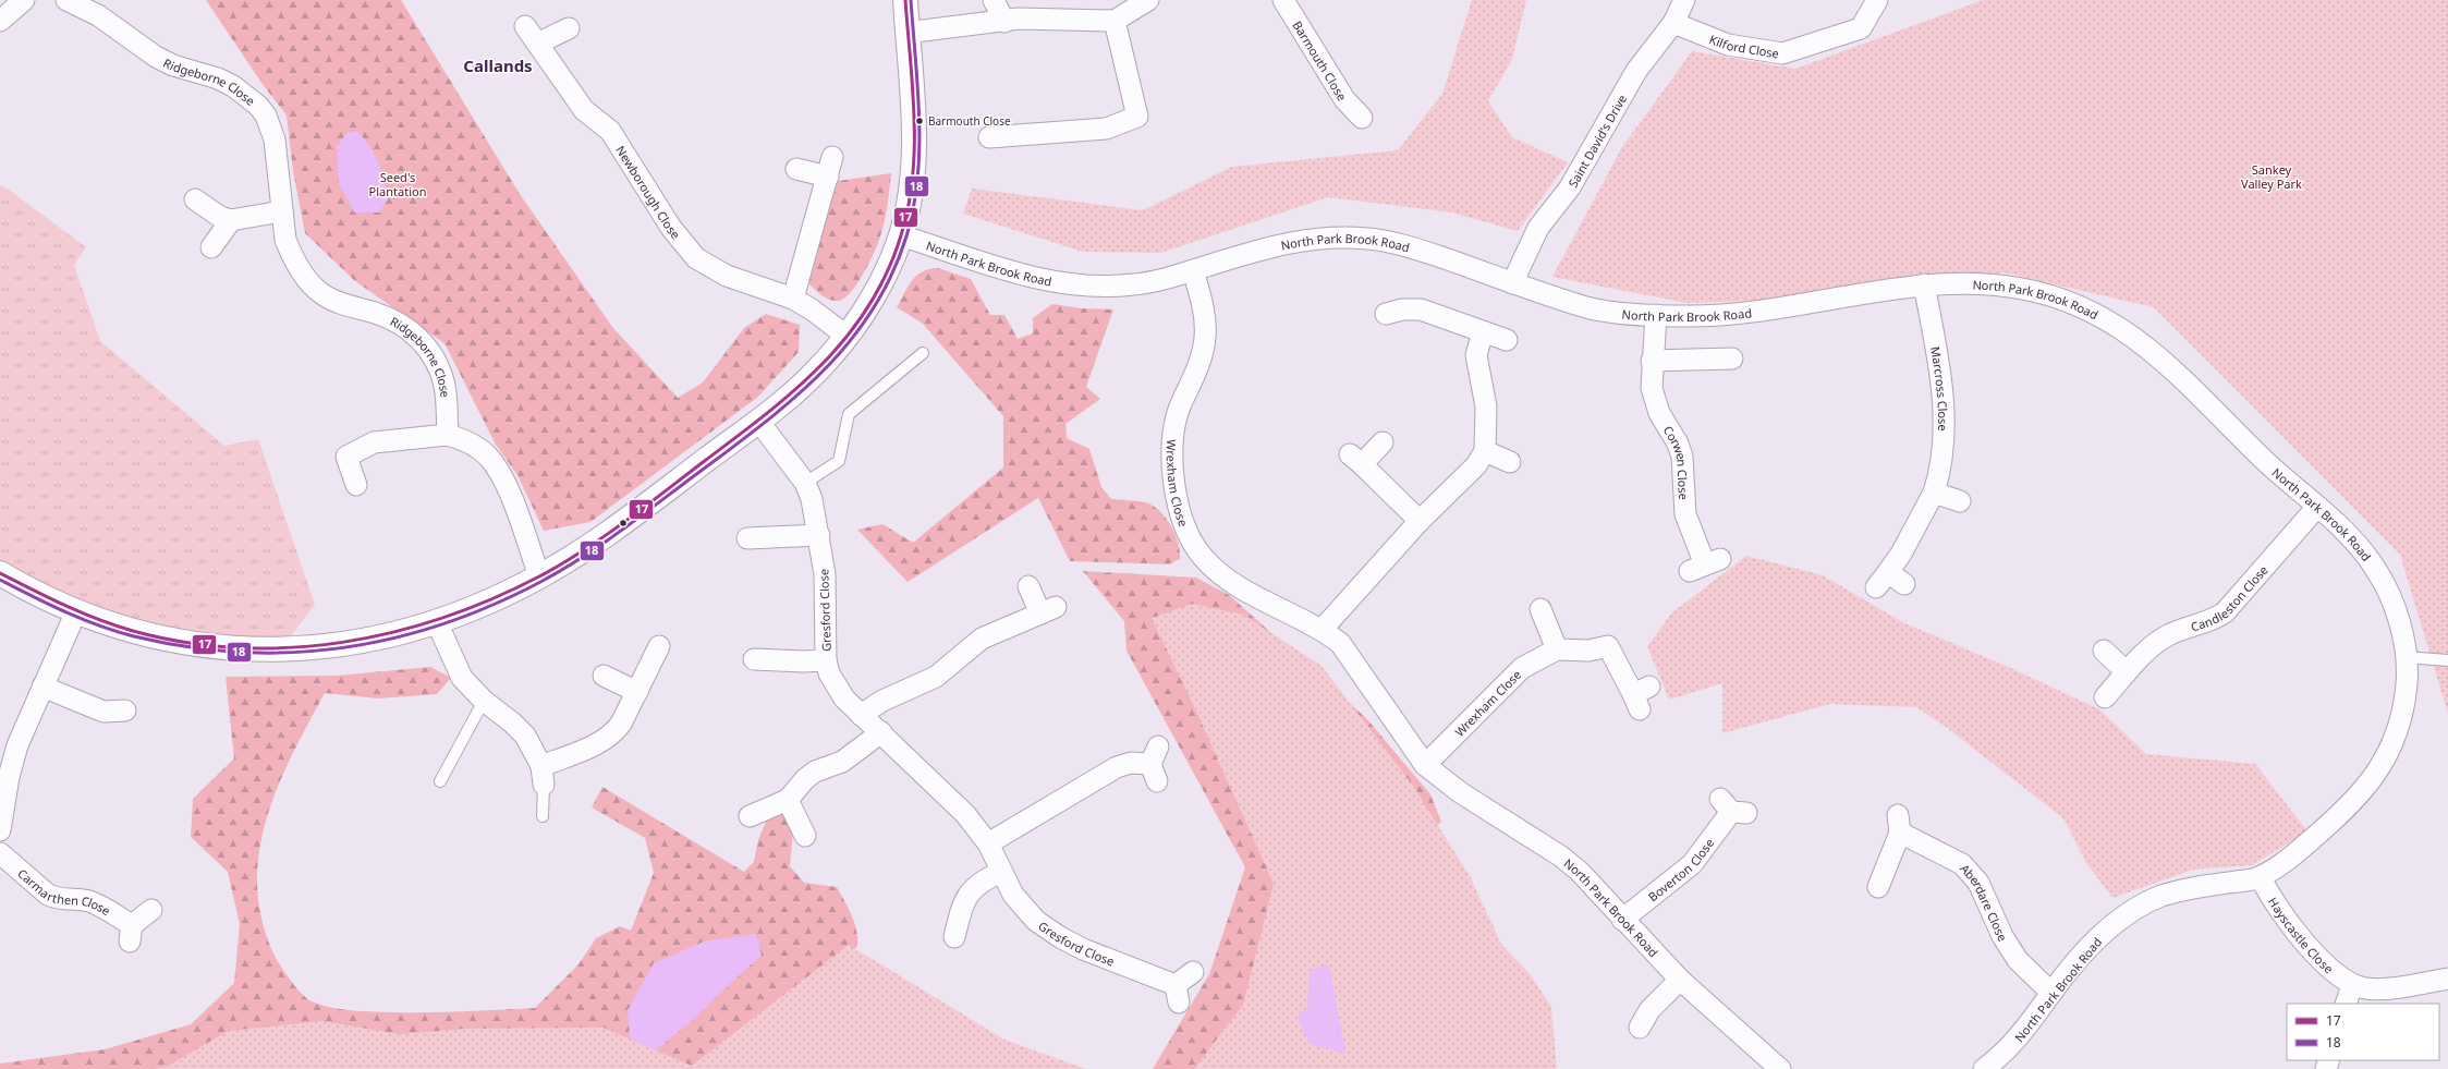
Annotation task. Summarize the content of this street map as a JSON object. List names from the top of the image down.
{
  "streets": {
    "street": [
      "Kilford Close",
      "Barmouth Close",
      "Ridgeborne Close",
      "Saint David's Drive",
      "Newborough Close",
      "North Park Brook Road",
      "Marcross Close",
      "Corwen Close",
      "Wrexham Close",
      "Candleston Close",
      "Gresford Close",
      "Boverton Close",
      "Carmarthen Close",
      "Aberdare Close",
      "Hayscastle Close"
    ]
  },
  "crossings": [
    ["Kilford Close", "Saint David's Drive"],
    ["Saint David's Drive", "North Park Brook Road"],
    ["North Park Brook Road", "Marcross Close"],
    ["North Park Brook Road", "Corwen Close"],
    ["North Park Brook Road", "Wrexham Close"],
    ["North Park Brook Road", "Candleston Close"],
    ["North Park Brook Road", "Boverton Close"],
    ["North Park Brook Road", "Aberdare Close"],
    ["North Park Brook Road", "Hayscastle Close"]
  ],
  "districts": ["Callands"],
  "parks": ["Sankey Valley Park", "Seed's Plantation"],
  "places": ["Barmouth Close"],
  "lines": ["transit line 17", "transit line 18"],
  "legend": ["17", "18"]
}
